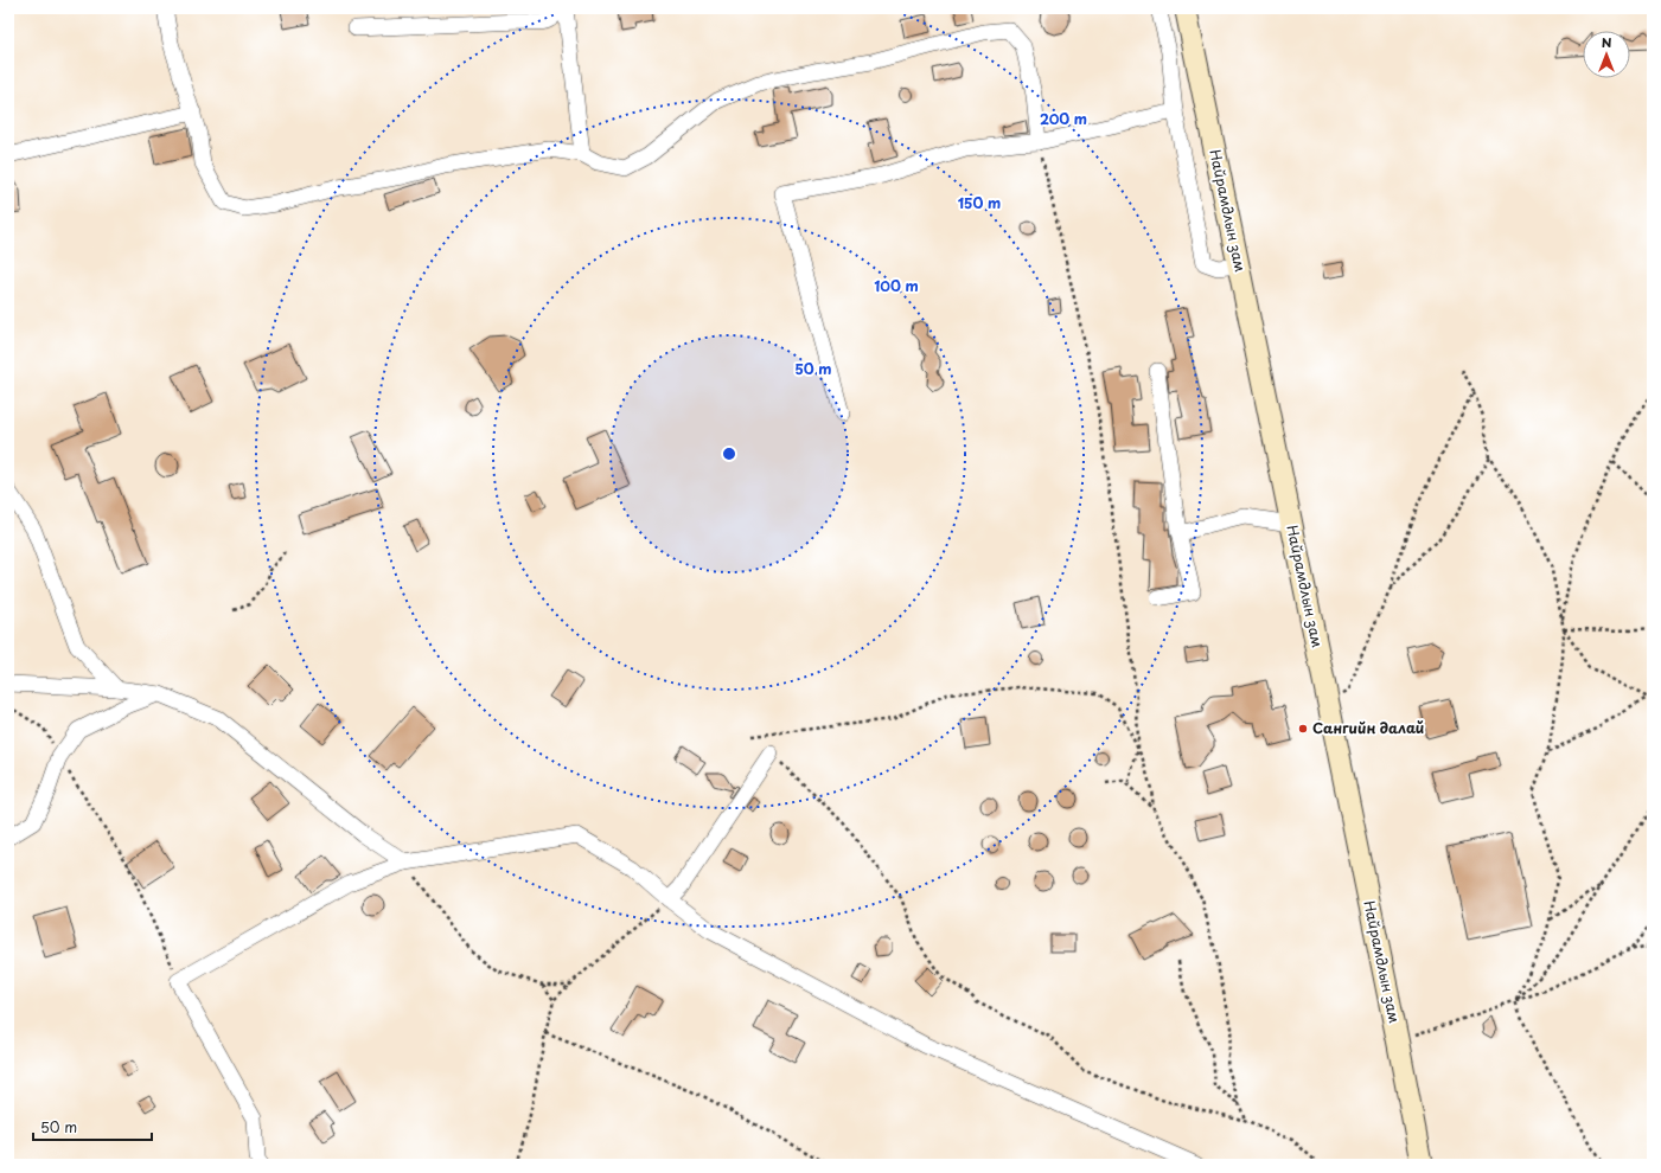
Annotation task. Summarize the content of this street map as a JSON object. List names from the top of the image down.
{
  "streets": {
    "main road": ["Найрамдлын зам"]
  },
  "places": ["Сангийн далай"],
  "scale_bar": "50 m",
  "north": "top",
  "rings": [
    "200 m",
    "150 m",
    "100 m",
    "50 m"
  ]
}
